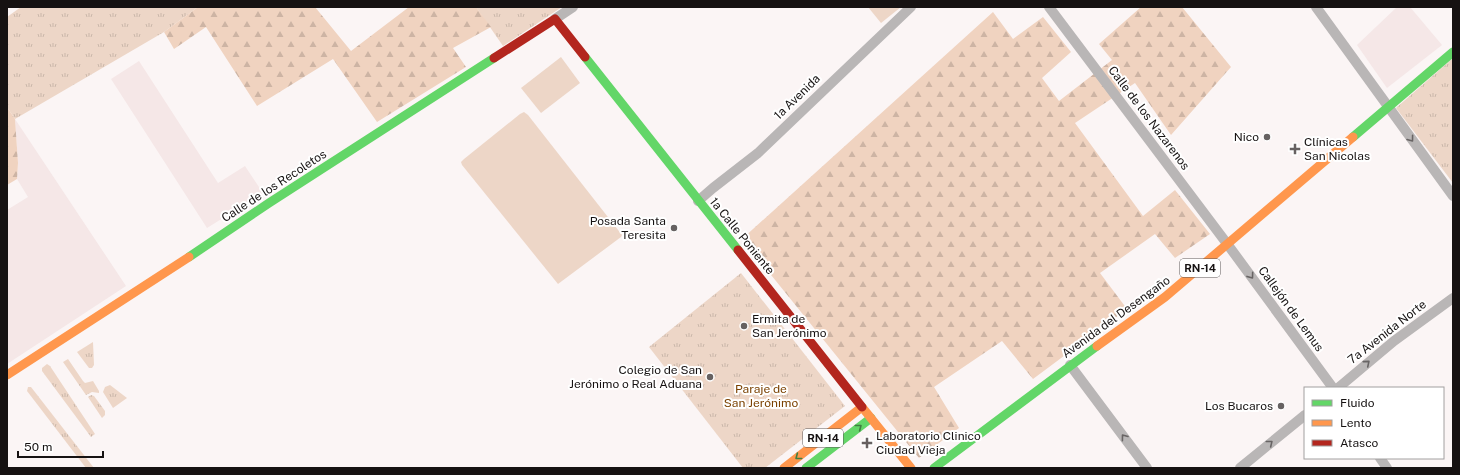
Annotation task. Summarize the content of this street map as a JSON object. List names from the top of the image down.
{
  "streets": {
    "street": [
      "1a Avenida",
      "Calle de los Nazarenos",
      "Calle de los Recoletos",
      "1a Calle Poniente",
      "RN-14",
      "Callejón de Lemus",
      "Avenida del Desengaño",
      "7a Avenida Norte"
    ]
  },
  "crossings": [
    ["1a Avenida", "1a Calle Poniente"],
    ["Calle de los Nazarenos", "Callejón de Lemus"],
    ["Calle de los Nazarenos", "Avenida del Desengaño"],
    ["Calle de los Recoletos", "1a Calle Poniente"],
    ["1a Calle Poniente", "RN-14"],
    ["Callejón de Lemus", "Avenida del Desengaño"]
  ],
  "one_way": ["Callejón de Lemus", "7a Avenida Norte"],
  "parks": ["Paraje de San Jerónimo"],
  "places": {
    "other": [
      "Nico",
      "Posada Santa Teresita",
      "Ermita de San Jerónimo",
      "Colegio de San Jerónimo o Real Aduana",
      "Los Bucaros"
    ],
    "health": ["Clínicas San Nicolas", "Laboratorio Clinico Ciudad Vieja"]
  },
  "legend": ["Fluido", "Lento", "Atasco"],
  "scale_bar": "50 m"
}
